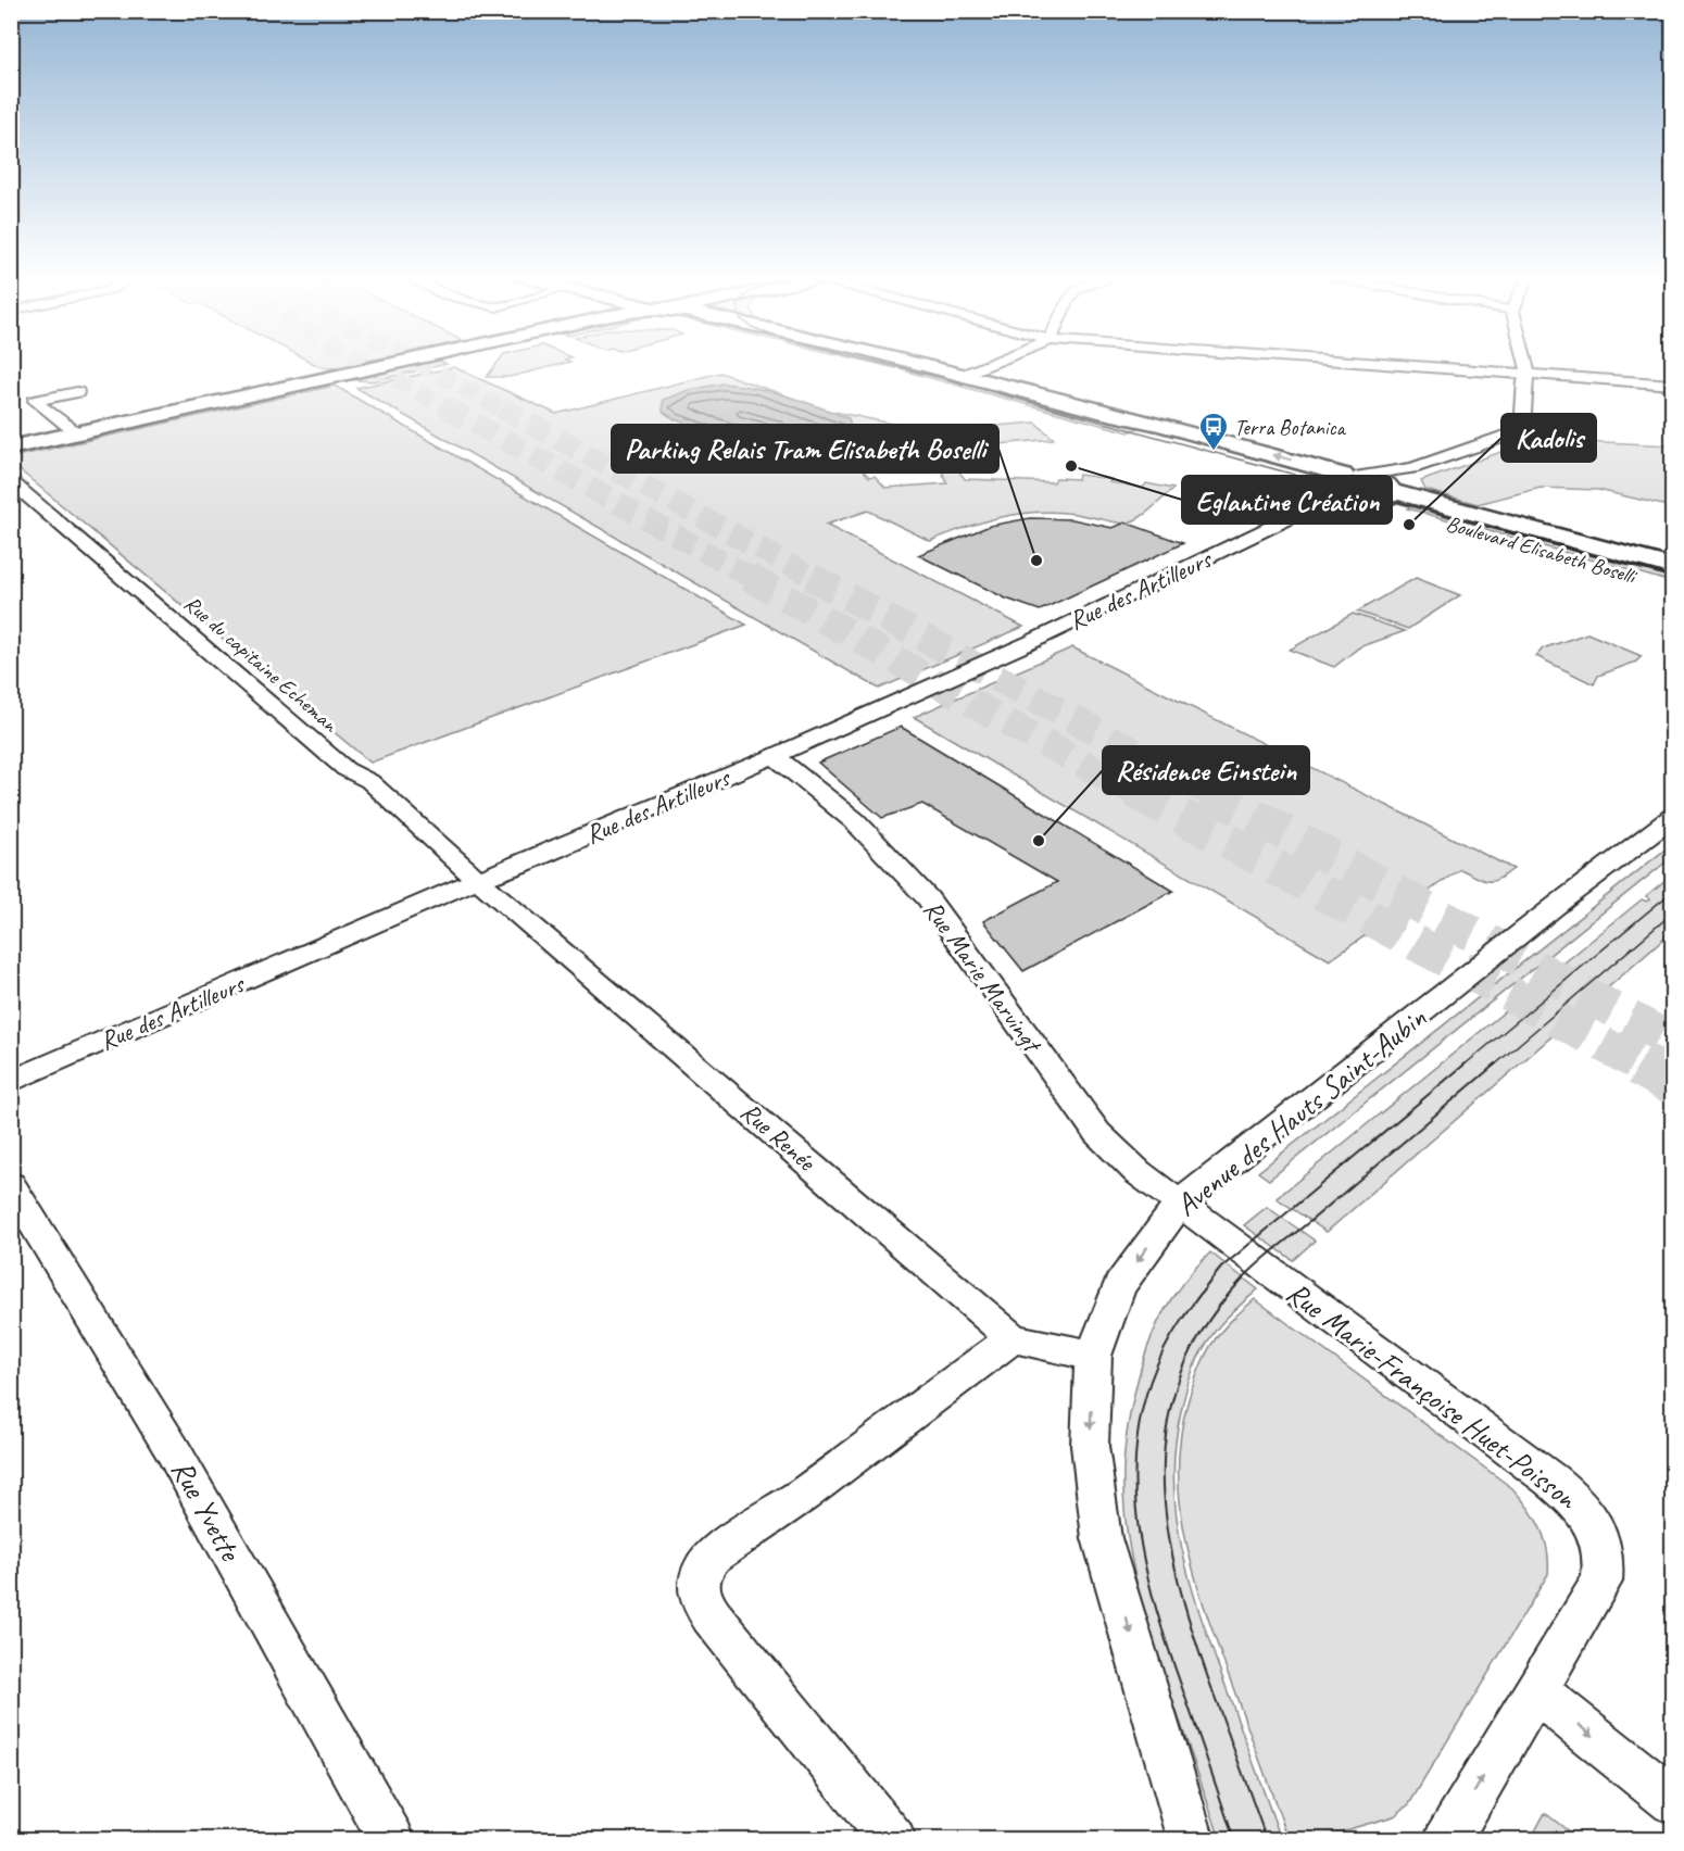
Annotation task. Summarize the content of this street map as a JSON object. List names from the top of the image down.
{
  "streets": {
    "street": [
      "Boulevard Elisabeth Boselli",
      "Rue des Artilleurs",
      "Rue du capitaine Echeman",
      "Rue Marie Marvingt",
      "Avenue des Hauts Saint-Aubin",
      "Rue Renée",
      "Rue Marie-Françoise Huet-Poisson",
      "Rue Yvette"
    ]
  },
  "crossings": [
    ["Boulevard Elisabeth Boselli", "Rue des Artilleurs"],
    ["Rue des Artilleurs", "Rue du capitaine Echeman"],
    ["Rue des Artilleurs", "Rue Marie Marvingt"],
    ["Rue des Artilleurs", "Rue Renée"],
    ["Rue du capitaine Echeman", "Rue Renée"],
    ["Rue Marie Marvingt", "Avenue des Hauts Saint-Aubin"],
    ["Rue Marie Marvingt", "Rue Marie-Françoise Huet-Poisson"],
    ["Avenue des Hauts Saint-Aubin", "Rue Renée"],
    ["Avenue des Hauts Saint-Aubin", "Rue Marie-Françoise Huet-Poisson"]
  ],
  "one_way": ["Avenue des Hauts Saint-Aubin"],
  "places": {
    "bus stop": ["Terra Botanica"],
    "other": [
      "Eglantine Création",
      "Kadolis",
      "Parking Relais Tram Elisabeth Boselli",
      "Résidence Einstein"
    ]
  }
}
